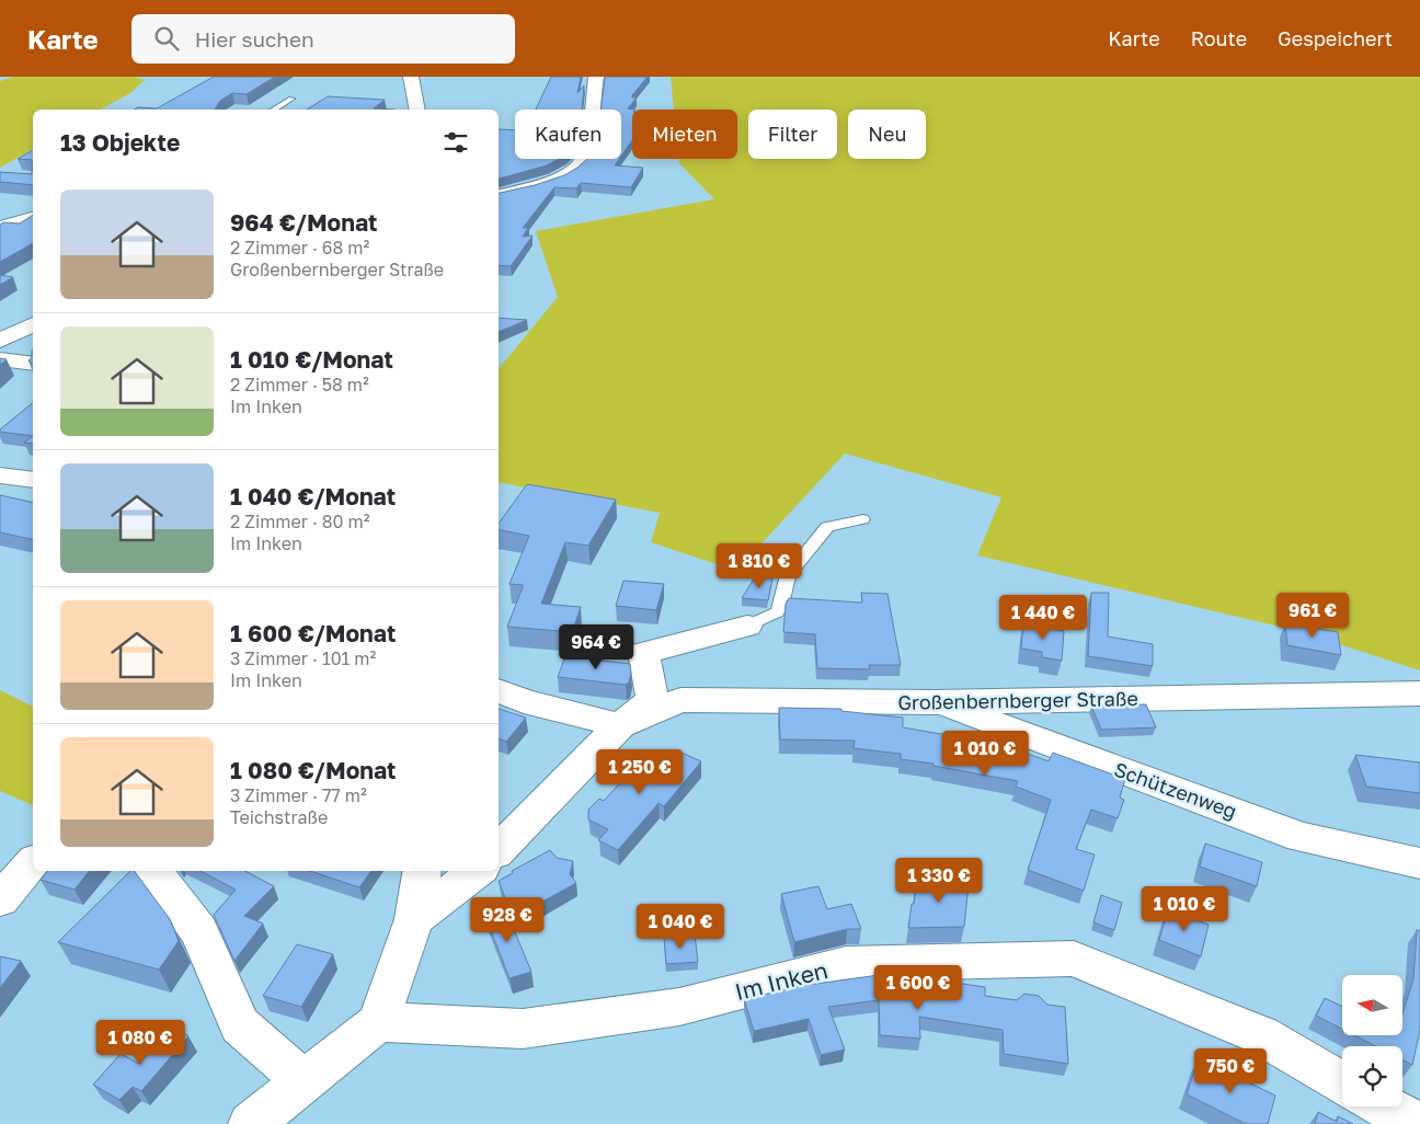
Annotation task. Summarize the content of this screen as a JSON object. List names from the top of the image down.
{
  "streets": {
    "street": ["Großenbernberger Straße", "Schützenweg", "Im Inken"]
  },
  "crossings": [
    ["Großenbernberger Straße", "Schützenweg"]
  ],
  "north": "left",
  "page": {
    "header": "Karte",
    "search": "Hier suchen",
    "nav": ["Karte", "Route", "Gespeichert"],
    "chip": [
      "Kaufen",
      "Mieten",
      "Filter",
      "Neu"
    ],
    "heading": "13 Objekte",
    "list": [
      {
        "name": "964 €/Monat",
        "note": "2 Zimmer · 68 m² · Großenbernberger Straße"
      },
      {
        "name": "1 010 €/Monat",
        "note": "2 Zimmer · 58 m² · Im Inken"
      },
      {
        "name": "1 040 €/Monat",
        "note": "2 Zimmer · 80 m² · Im Inken"
      },
      {
        "name": "1 600 €/Monat",
        "note": "3 Zimmer · 101 m² · Im Inken"
      },
      {
        "name": "1 080 €/Monat",
        "note": "3 Zimmer · 77 m² · Teichstraße"
      }
    ],
    "price": [
      "1 810 €",
      "961 €",
      "1 440 €",
      "964 €",
      "1 010 €",
      "1 250 €",
      "1 330 €",
      "1 010 €",
      "928 €",
      "1 040 €",
      "1 600 €",
      "1 080 €",
      "750 €"
    ]
  }
}
